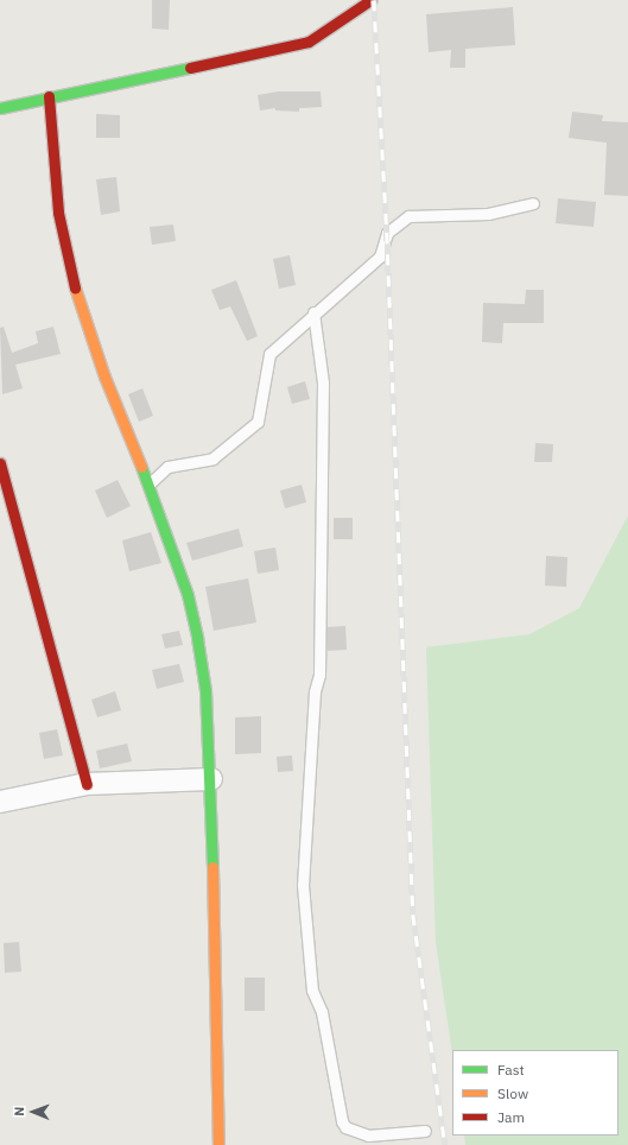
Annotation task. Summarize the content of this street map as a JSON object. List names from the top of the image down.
{
  "legend": ["Fast", "Slow", "Jam"],
  "north": "left"
}
